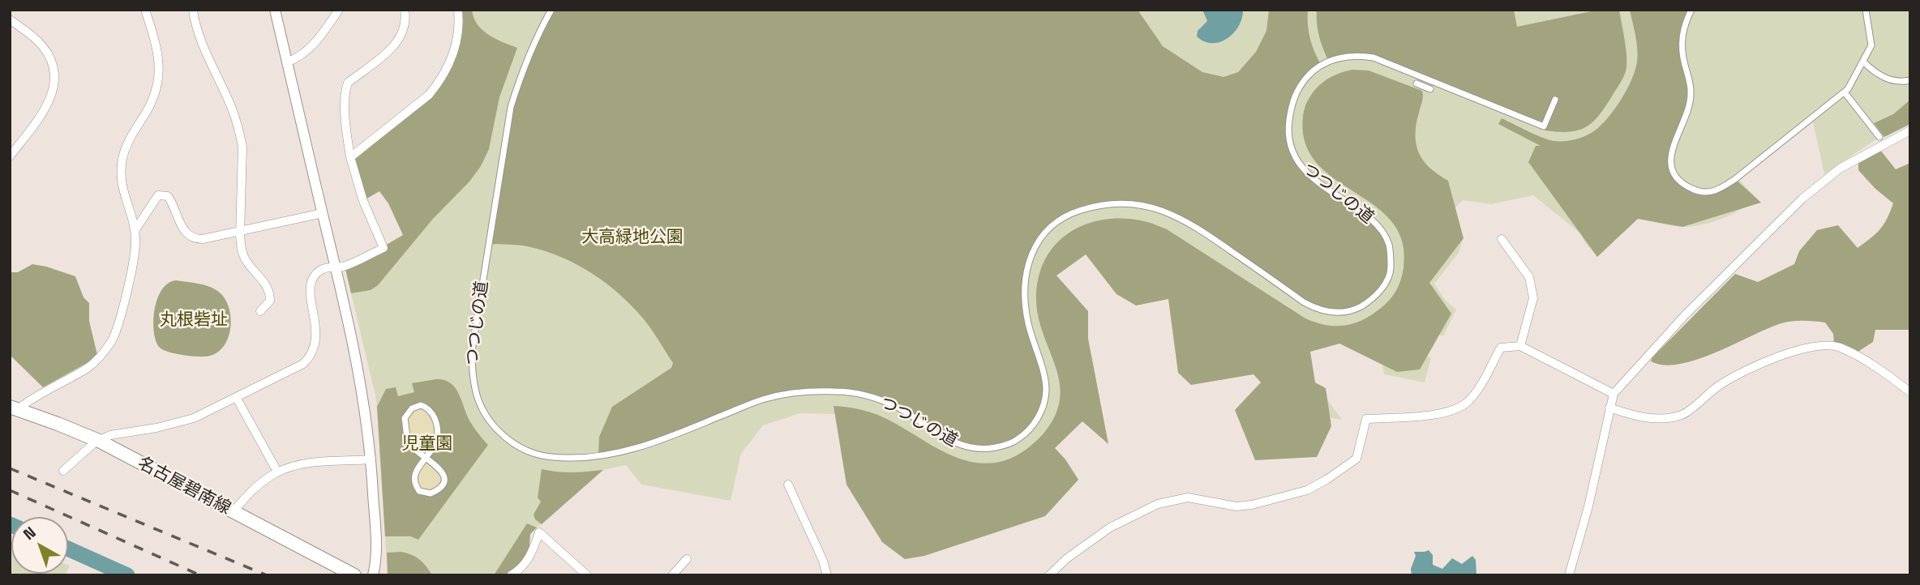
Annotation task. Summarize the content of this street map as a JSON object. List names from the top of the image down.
{
  "streets": {
    "main road": ["名古屋碧南線"],
    "street": ["つつじの道"]
  },
  "parks": ["大高緑地公園", "丸根砦址", "児童園"],
  "north": "top left"
}
